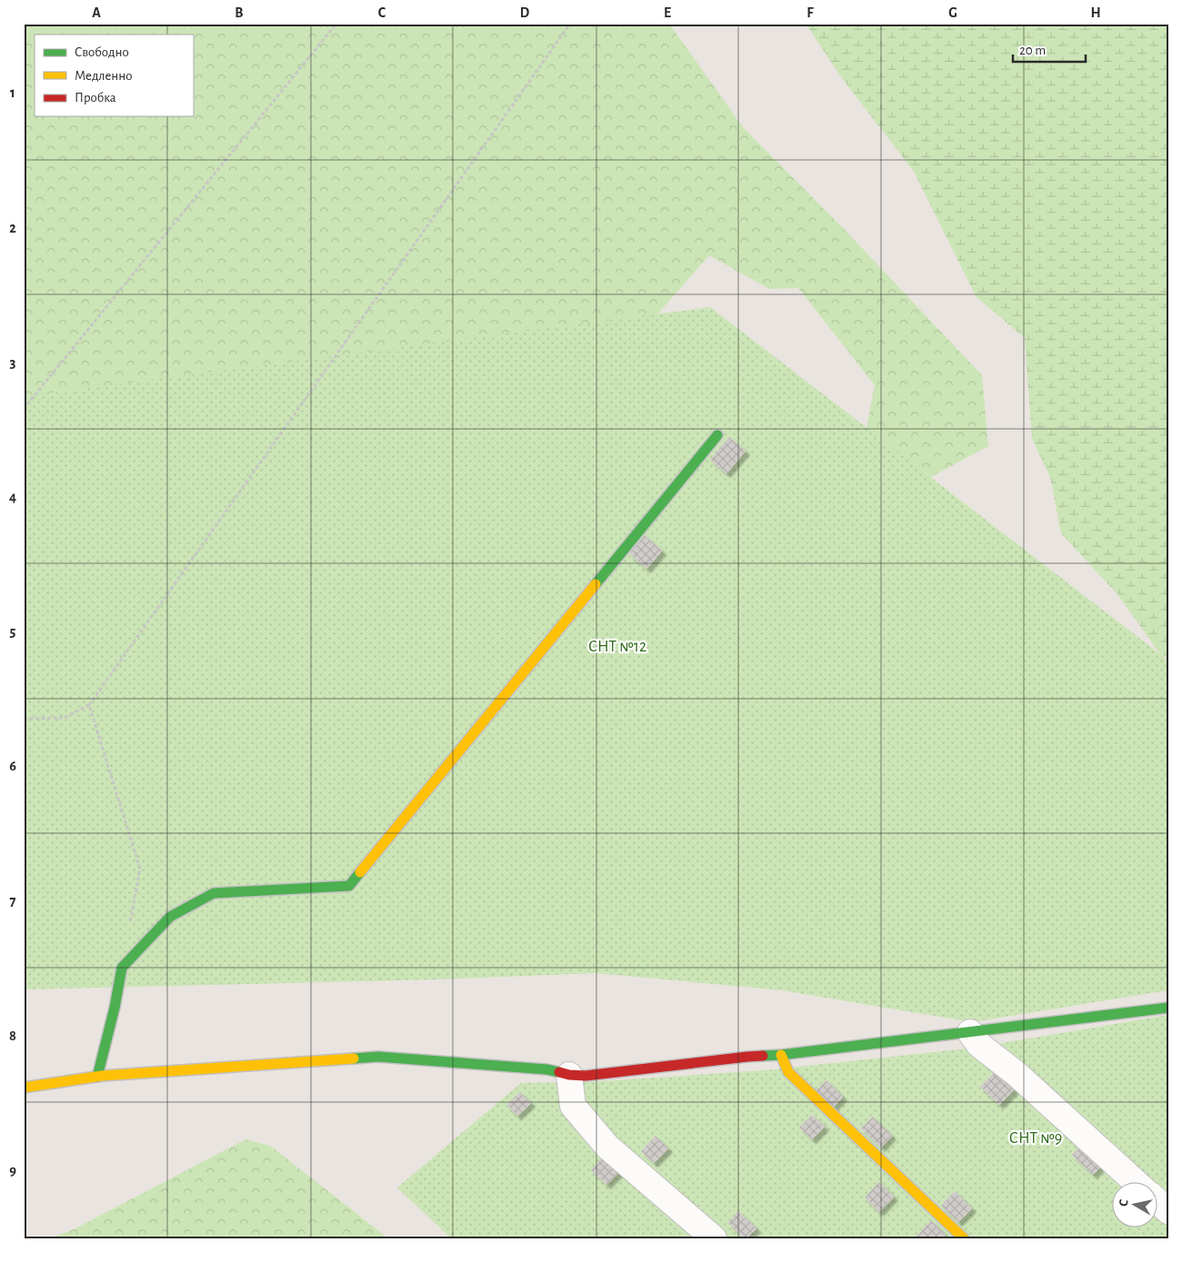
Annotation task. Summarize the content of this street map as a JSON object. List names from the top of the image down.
{
  "parks": ["СНТ №12", "СНТ №9"],
  "legend": ["Свободно", "Медленно", "Пробка"],
  "scale_bar": "20 m",
  "north": "left",
  "grid": {
    "columns": [
      "A",
      "B",
      "C",
      "D",
      "E",
      "F",
      "G",
      "H"
    ],
    "rows": [
      "1",
      "2",
      "3",
      "4",
      "5",
      "6",
      "7",
      "8",
      "9"
    ]
  }
}
